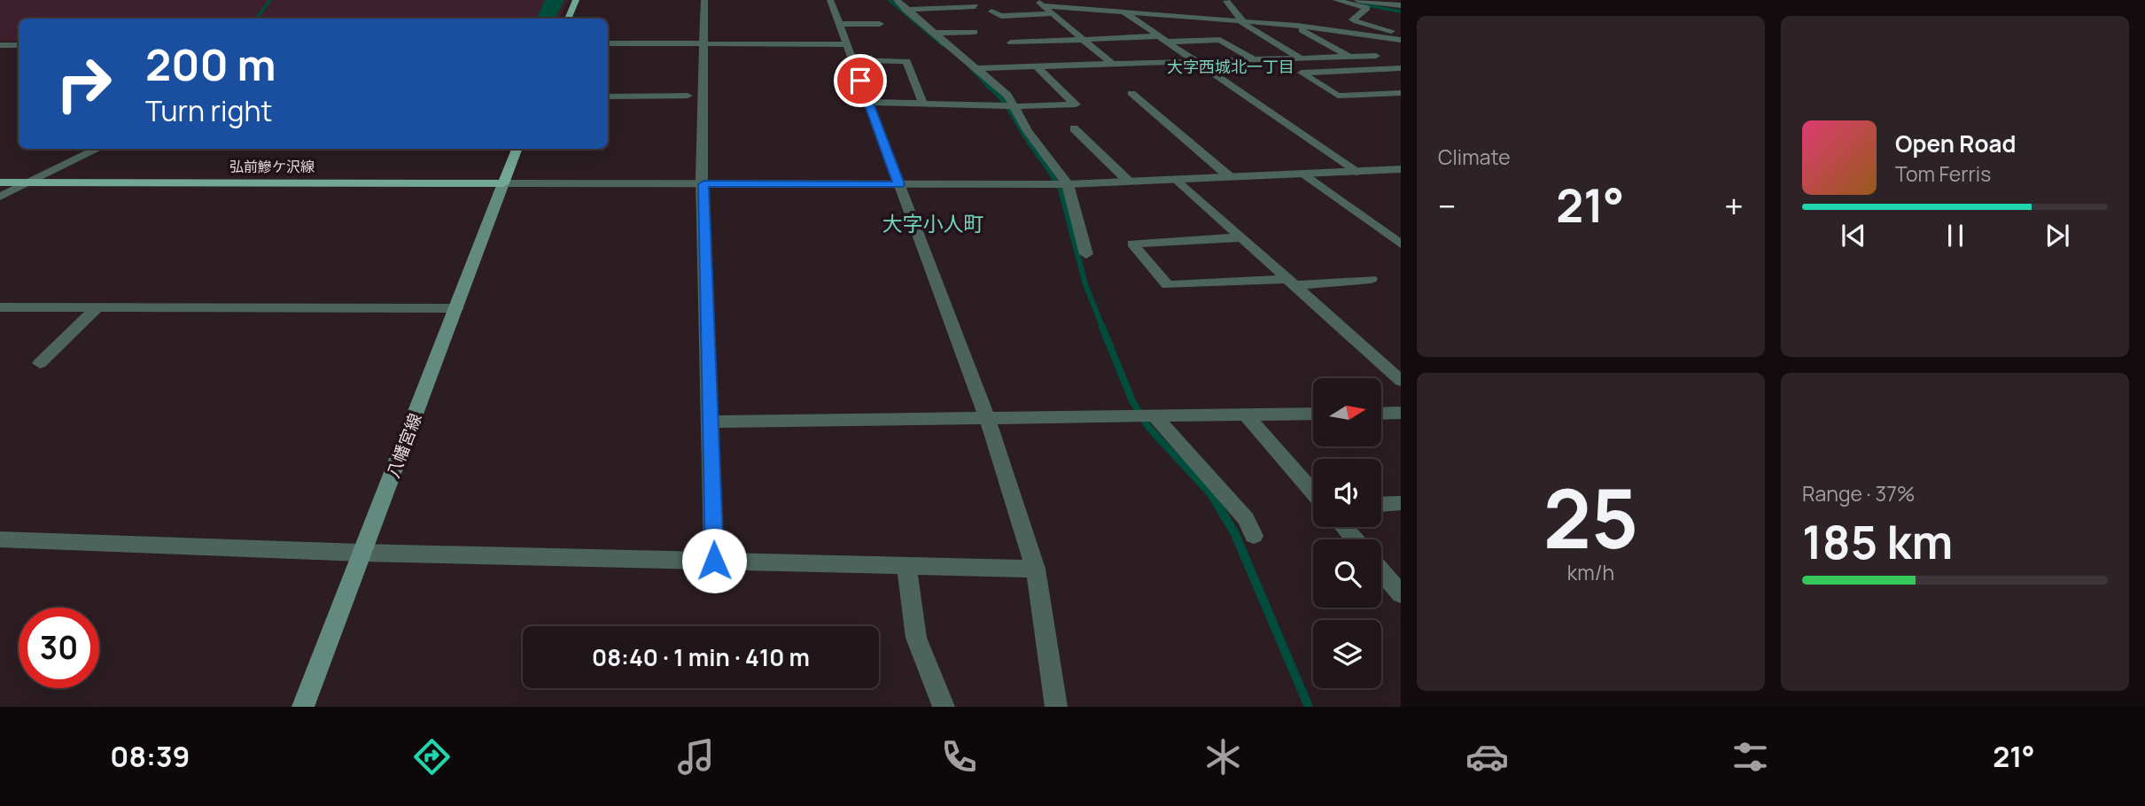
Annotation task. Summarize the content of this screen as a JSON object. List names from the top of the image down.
{
  "streets": {
    "main road": ["弘前鰺ケ沢線", "八幡宮線"]
  },
  "crossings": [
    ["弘前鰺ケ沢線", "八幡宮線"]
  ],
  "districts": ["大字西城北一丁目", "大字小人町"],
  "north": "right",
  "page": {
    "tile": [
      "Climate",
      ["25", "km/h"],
      ["Range · 37%", "185 km"]
    ],
    "turn": ["200 m", "Turn right"],
    "song": ["Open Road", "Tom Ferris"],
    "heat": ["−", "21°", "+"],
    "limit": "30",
    "trip": "08:40 · 1 min · 410 m",
    "tabs": ["08:39", "21°"]
  }
}
